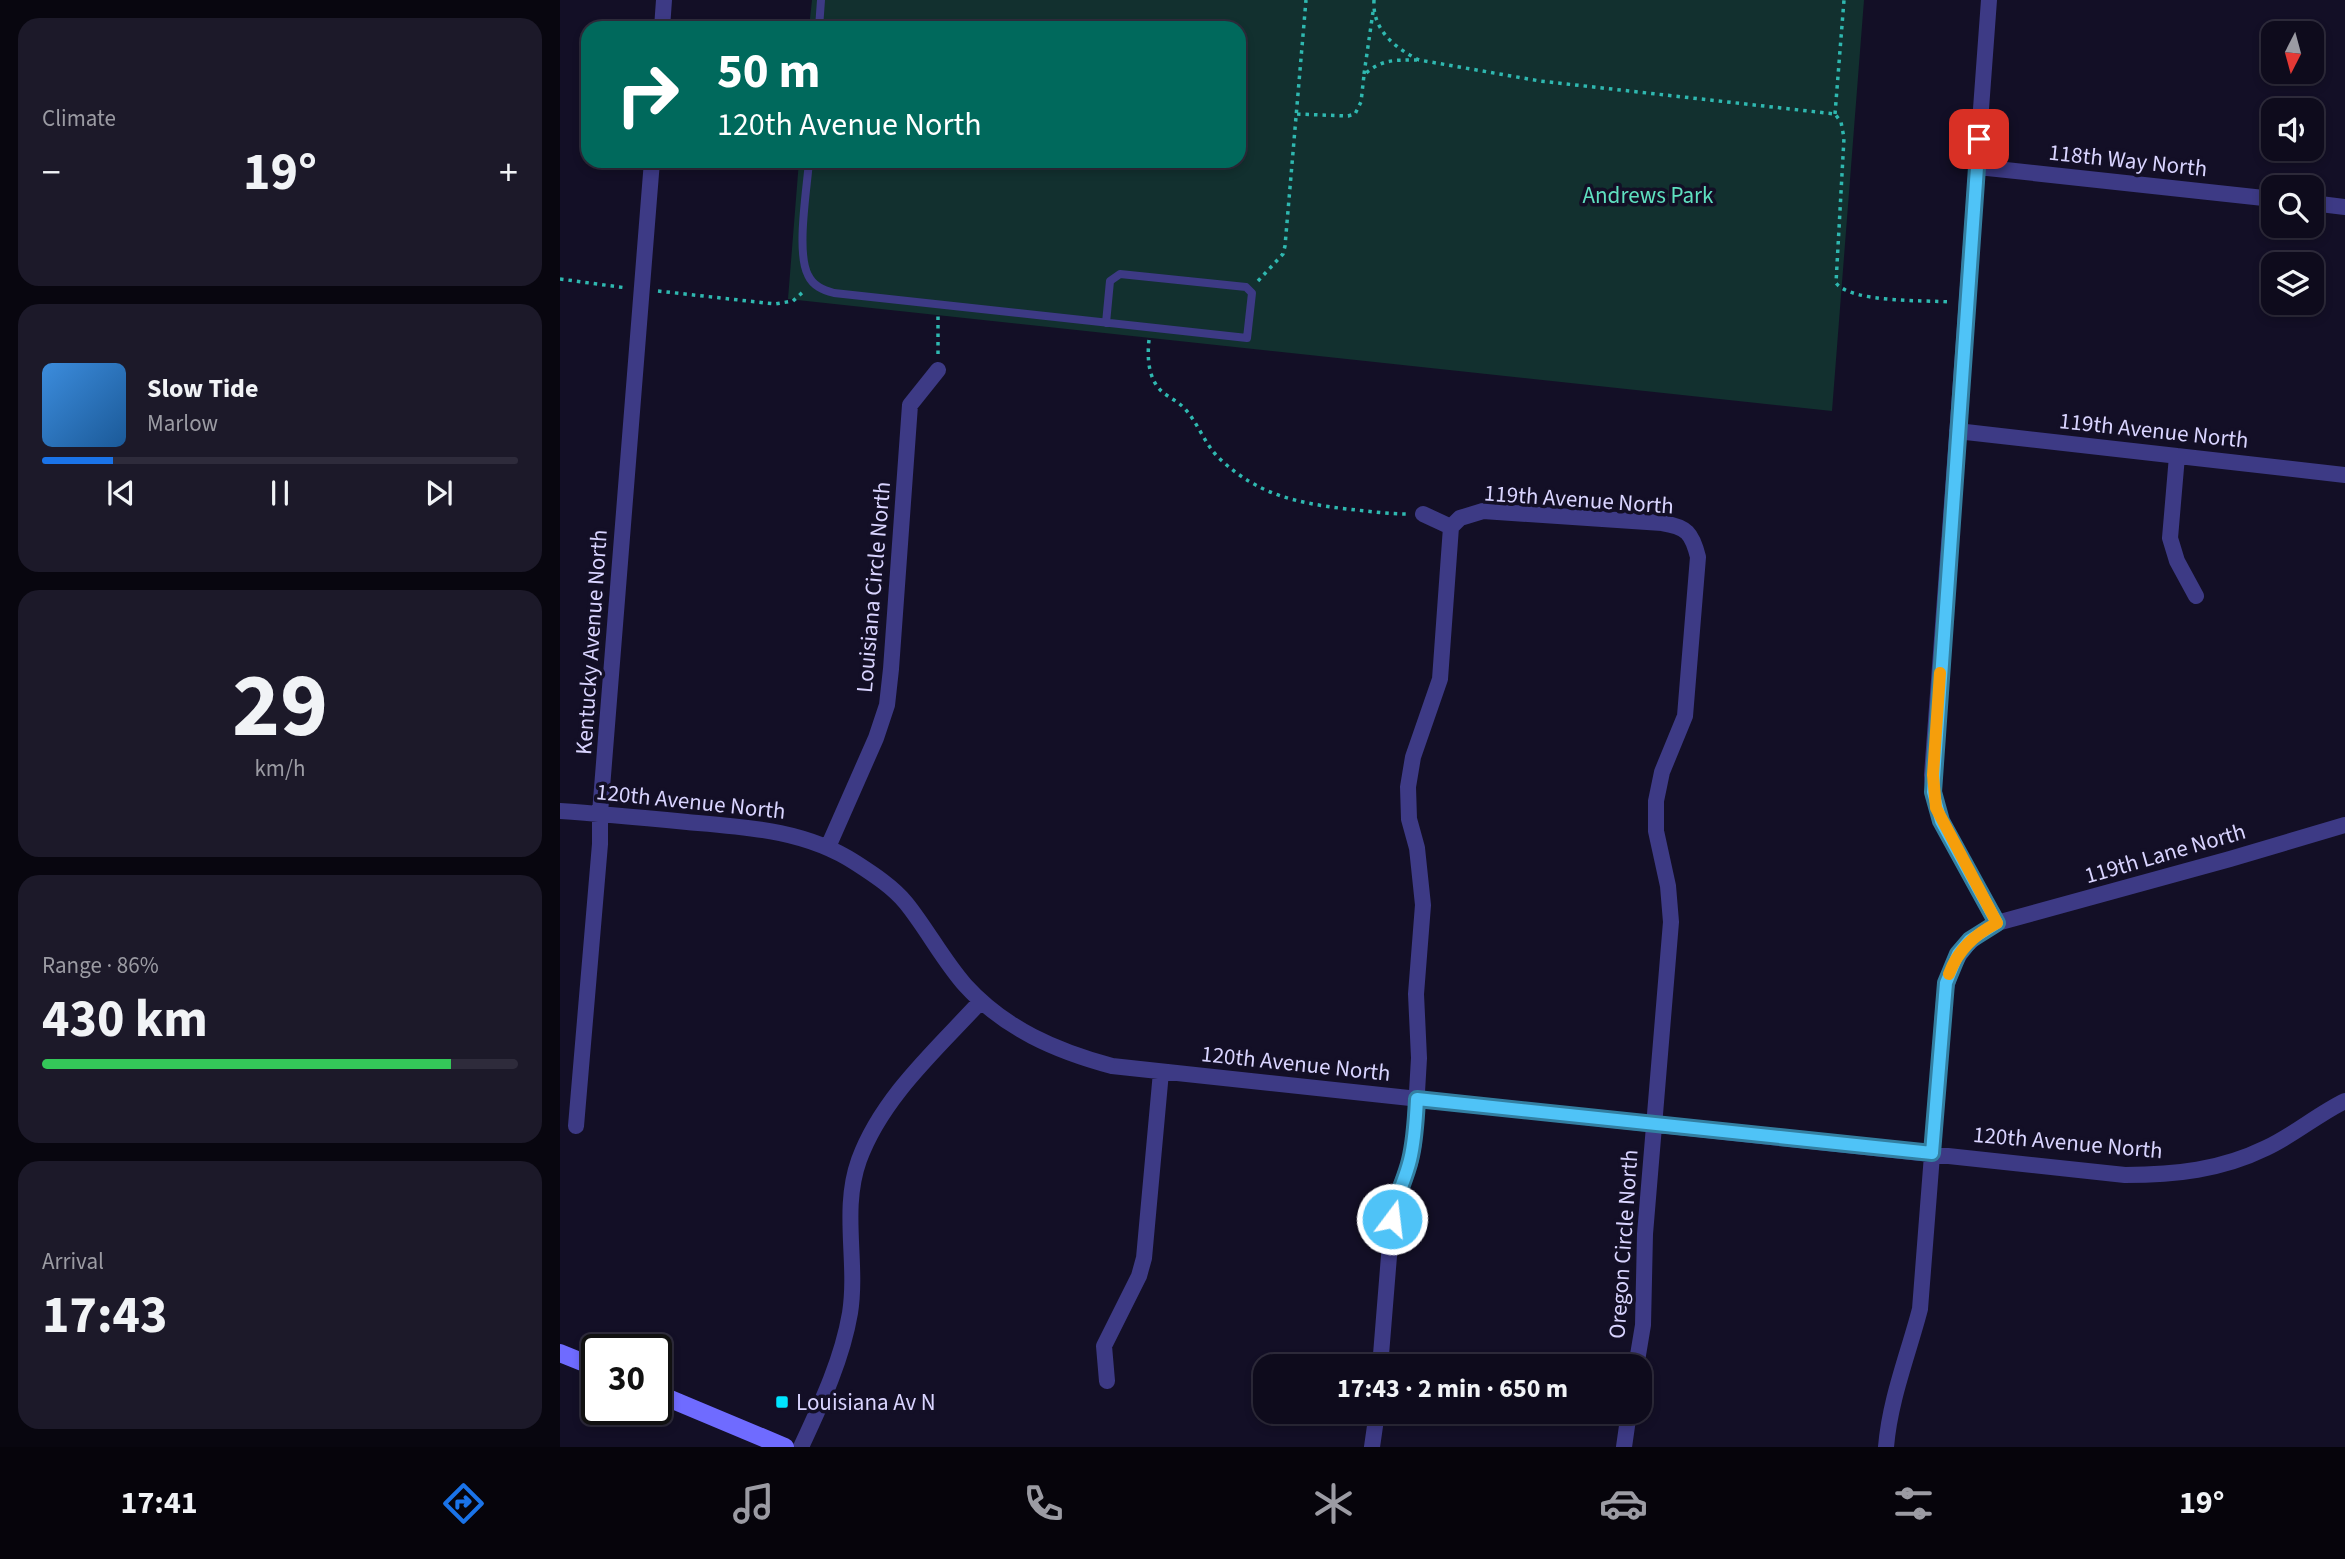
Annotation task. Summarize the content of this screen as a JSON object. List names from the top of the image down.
{
  "streets": {
    "street": [
      "118th Way North",
      "119th Avenue North",
      "Louisiana Circle North",
      "Kentucky Avenue North",
      "120th Avenue North",
      "119th Lane North",
      "Oregon Circle North"
    ]
  },
  "crossings": [
    ["119th Avenue North", "Oregon Circle North"],
    ["Louisiana Circle North", "120th Avenue North"],
    ["Kentucky Avenue North", "120th Avenue North"],
    ["120th Avenue North", "119th Lane North"],
    ["120th Avenue North", "Oregon Circle North"]
  ],
  "parks": ["Andrews Park"],
  "places": {
    "transit": ["Louisiana Av N"]
  },
  "north": "bottom",
  "page": {
    "tile": [
      "Climate",
      ["29", "km/h"],
      ["Range · 86%", "430 km"],
      ["Arrival", "17:43"]
    ],
    "turn": ["50 m", "120th Avenue North"],
    "heat": ["−", "19°", "+"],
    "song": ["Slow Tide", "Marlow"],
    "limit": "30",
    "trip": "17:43 · 2 min · 650 m",
    "tabs": ["17:41", "19°"]
  }
}
